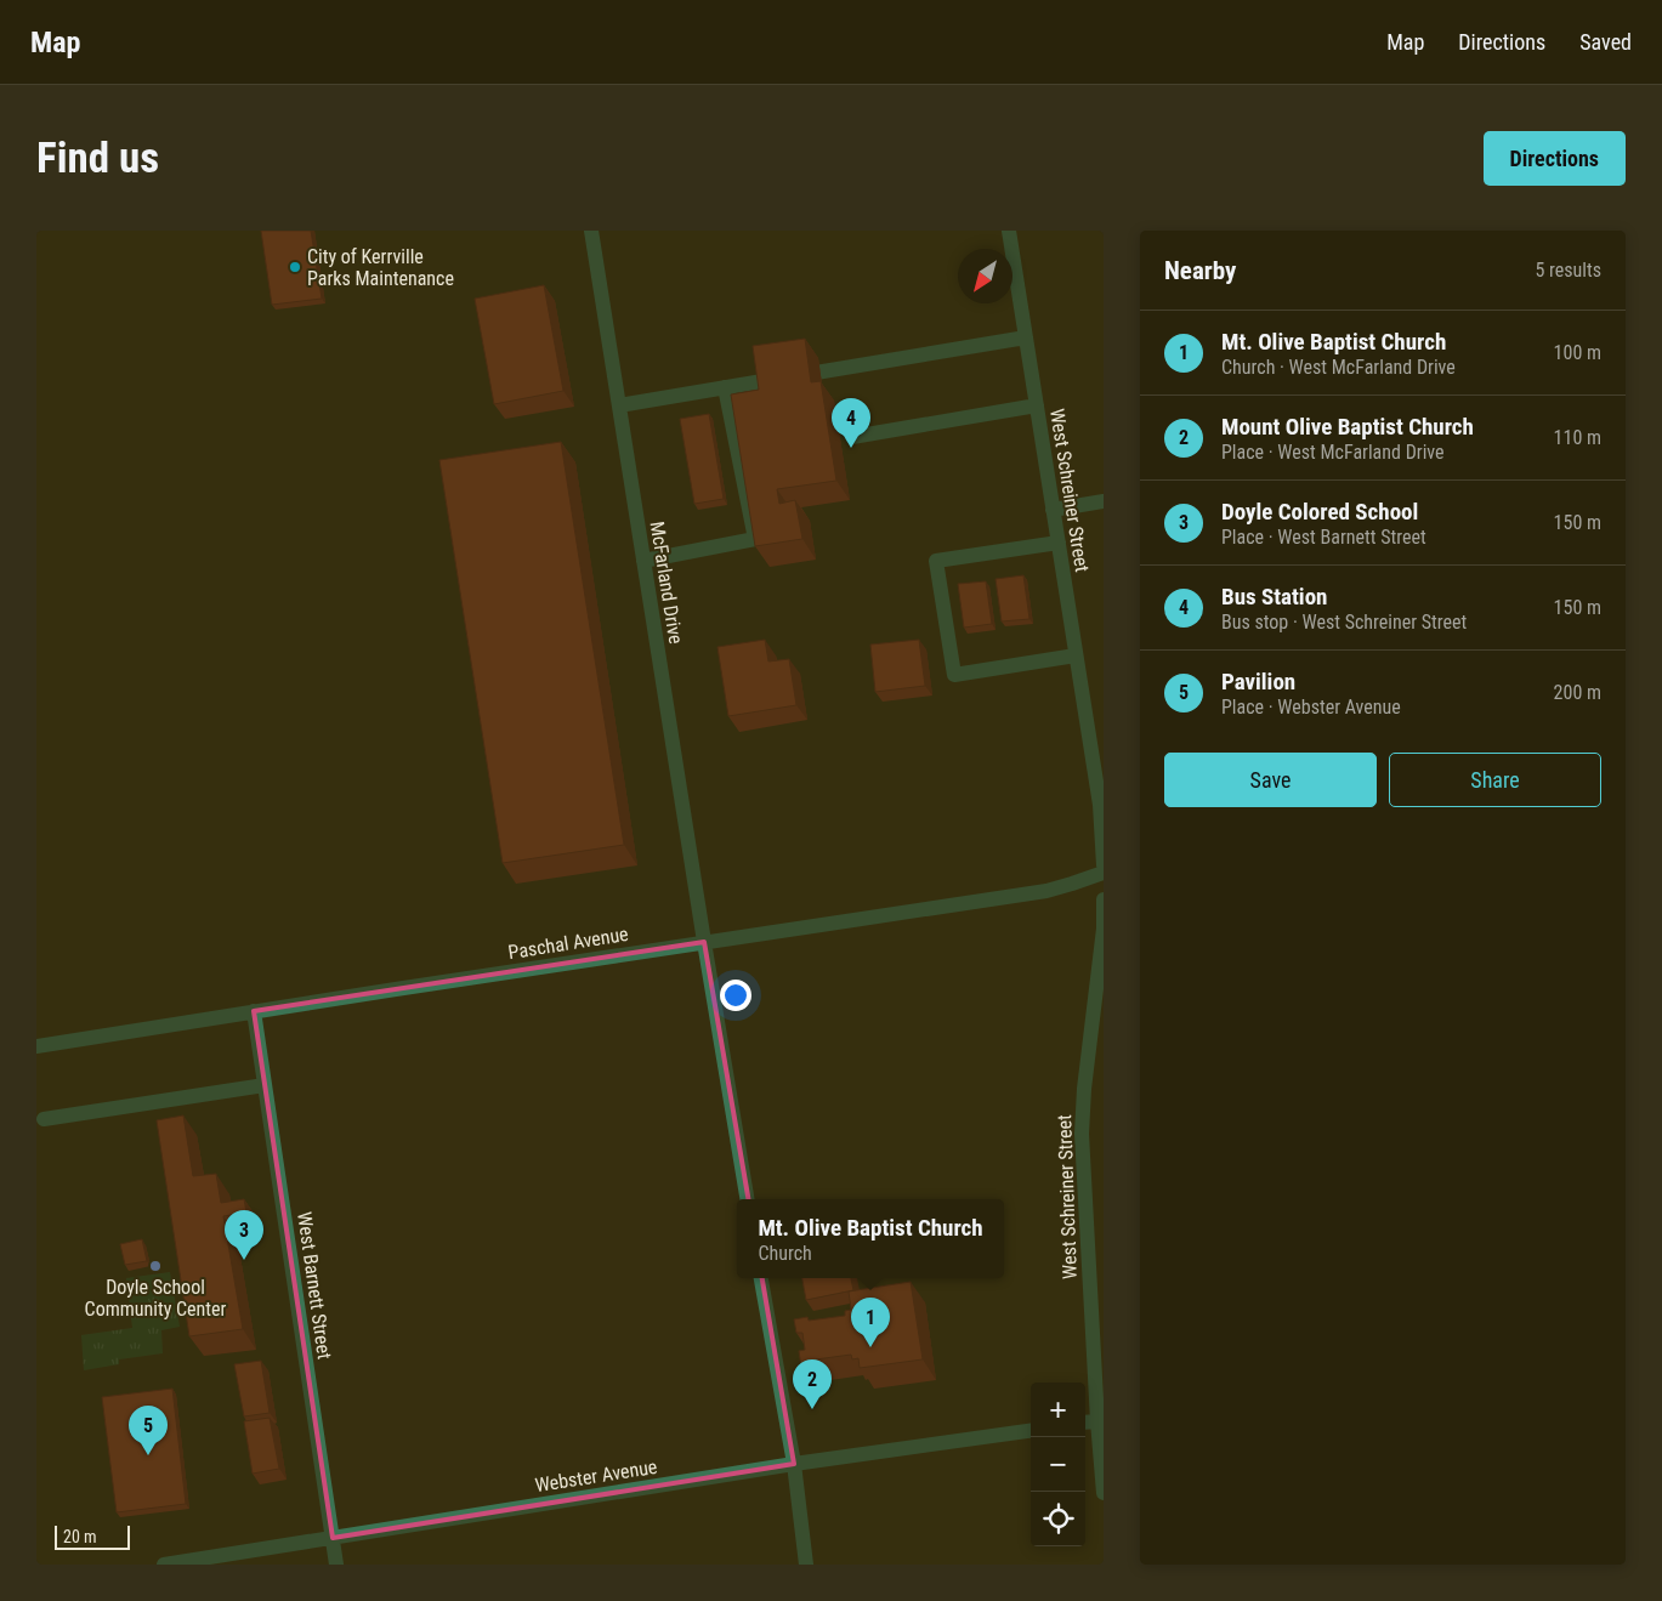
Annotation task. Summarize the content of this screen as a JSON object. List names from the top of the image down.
{
  "streets": {
    "street": [
      "West Schreiner Street",
      "McFarland Drive",
      "Paschal Avenue",
      "West Barnett Street",
      "Webster Avenue"
    ]
  },
  "crossings": [
    ["McFarland Drive", "Paschal Avenue"],
    ["Paschal Avenue", "West Barnett Street"],
    ["West Barnett Street", "Webster Avenue"]
  ],
  "places": ["City of Kerrville Parks Maintenance", "Doyle School Community Center"],
  "scale_bar": "20 m",
  "north": "bottom left",
  "page": {
    "header": "Map",
    "nav": ["Map", "Directions", "Saved"],
    "buttons": [
      "Directions",
      ["Save", "Share"]
    ],
    "title": "Find us",
    "heading": ["Nearby", "5 results"],
    "list": [
      {
        "mark": "1",
        "name": "Mt. Olive Baptist Church",
        "note": "Church · West McFarland Drive",
        "value": "100 m"
      },
      {
        "mark": "2",
        "name": "Mount Olive Baptist Church",
        "note": "Place · West McFarland Drive",
        "value": "110 m"
      },
      {
        "mark": "3",
        "name": "Doyle Colored School",
        "note": "Place · West Barnett Street",
        "value": "150 m"
      },
      {
        "mark": "4",
        "name": "Bus Station",
        "note": "Bus stop · West Schreiner Street",
        "value": "150 m"
      },
      {
        "mark": "5",
        "name": "Pavilion",
        "note": "Place · Webster Avenue",
        "value": "200 m"
      }
    ],
    "pins": [
      "4",
      "3",
      "1",
      "2",
      "5"
    ],
    "popup": ["Mt. Olive Baptist Church", "Church"],
    "map_buttons": ["+", "−"],
    "scale": "20 m"
  }
}
